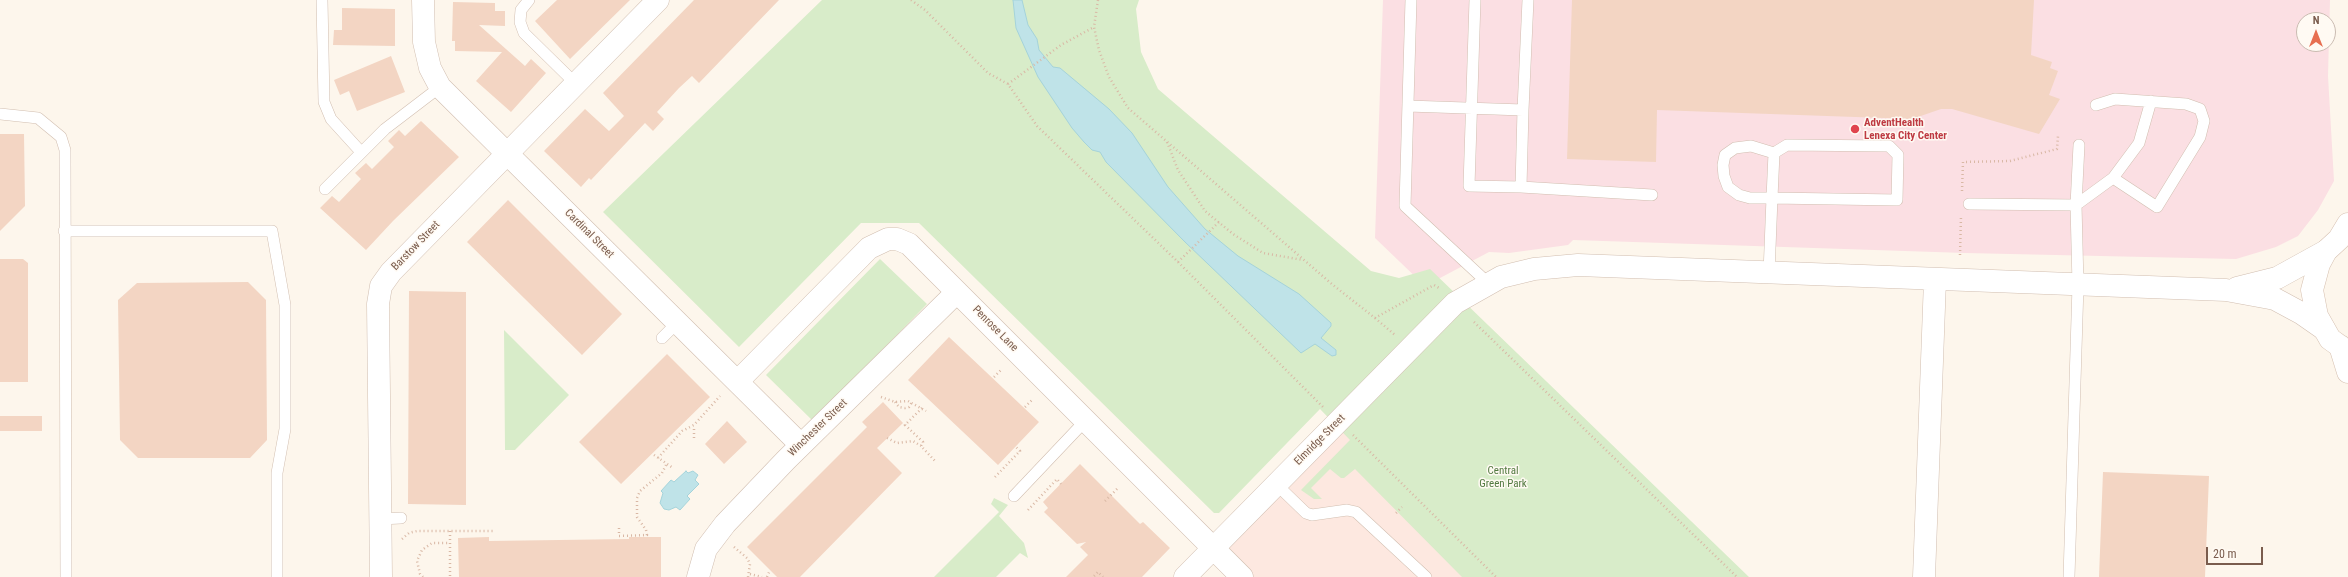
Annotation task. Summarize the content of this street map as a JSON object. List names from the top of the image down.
{
  "streets": {
    "street": [
      "Cardinal Street",
      "Barstow Street",
      "Penrose Lane",
      "Winchester Street",
      "Elmridge Street"
    ]
  },
  "crossings": [
    ["Cardinal Street", "Barstow Street"],
    ["Cardinal Street", "Penrose Lane"],
    ["Cardinal Street", "Winchester Street"],
    ["Penrose Lane", "Winchester Street"],
    ["Penrose Lane", "Elmridge Street"]
  ],
  "parks": ["Central Green Park"],
  "places": ["AdventHealth Lenexa City Center"],
  "scale_bar": "20 m",
  "north": "top"
}
